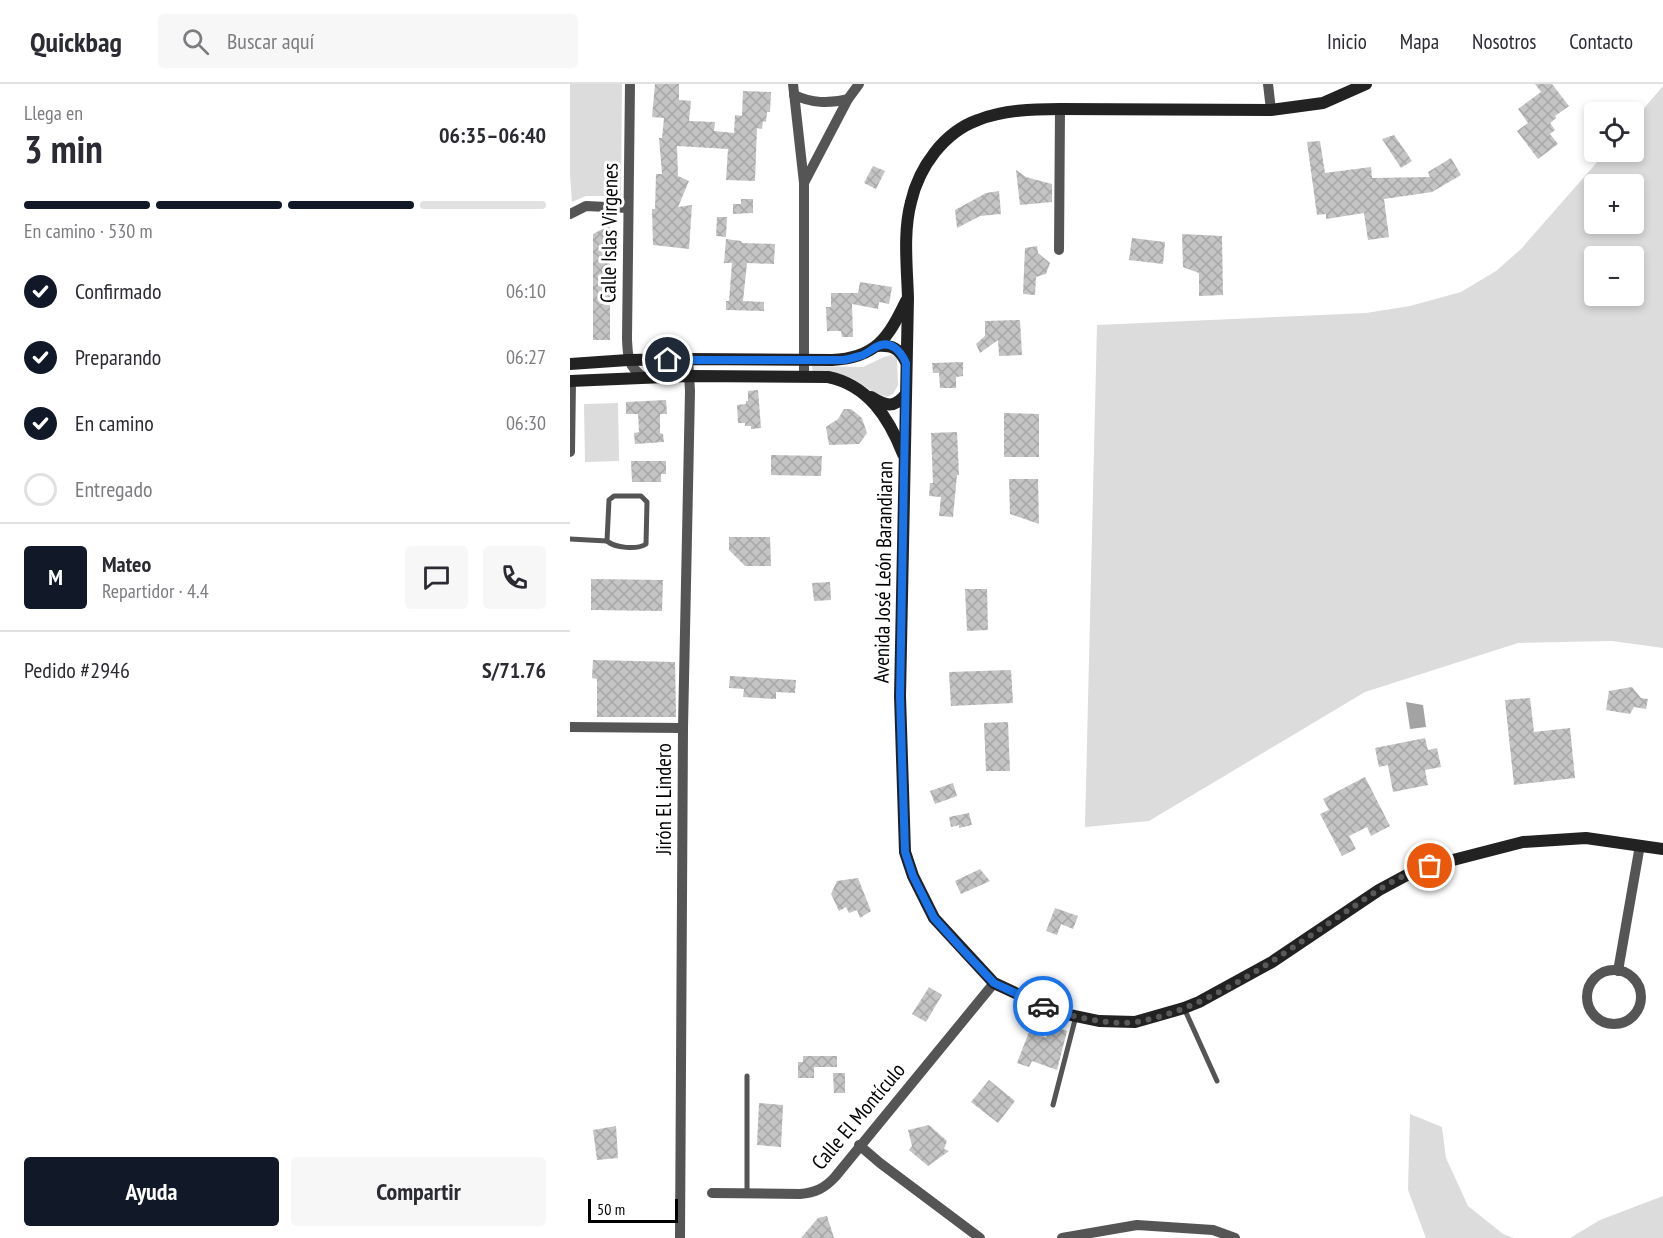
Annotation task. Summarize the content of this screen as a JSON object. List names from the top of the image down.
{
  "streets": {
    "street": [
      "Calle Islas Virgenes",
      "Avenida José León Barandiaran",
      "Jirón El Lindero",
      "Calle El Montículo"
    ]
  },
  "crossings": [
    ["Avenida José León Barandiaran", "Calle El Montículo"]
  ],
  "scale_bar": "50 m",
  "page": {
    "header": "Quickbag",
    "search": "Buscar aquí",
    "nav": [
      "Inicio",
      "Mapa",
      "Nosotros",
      "Contacto"
    ],
    "heading": ["3 min", "Llega en", "06:35–06:40"],
    "panel": [
      "Mateo",
      "Repartidor · 4.4",
      "Pedido #2946",
      "S/71.76"
    ],
    "map_buttons": ["+", "−"],
    "bar": "En camino · 530 m",
    "list": [
      ["Confirmado", "06:10"],
      ["Preparando", "06:27"],
      ["En camino", "06:30"],
      "Entregado"
    ],
    "round": "M",
    "buttons": ["Ayuda", "Compartir"],
    "scale": "50 m"
  }
}
